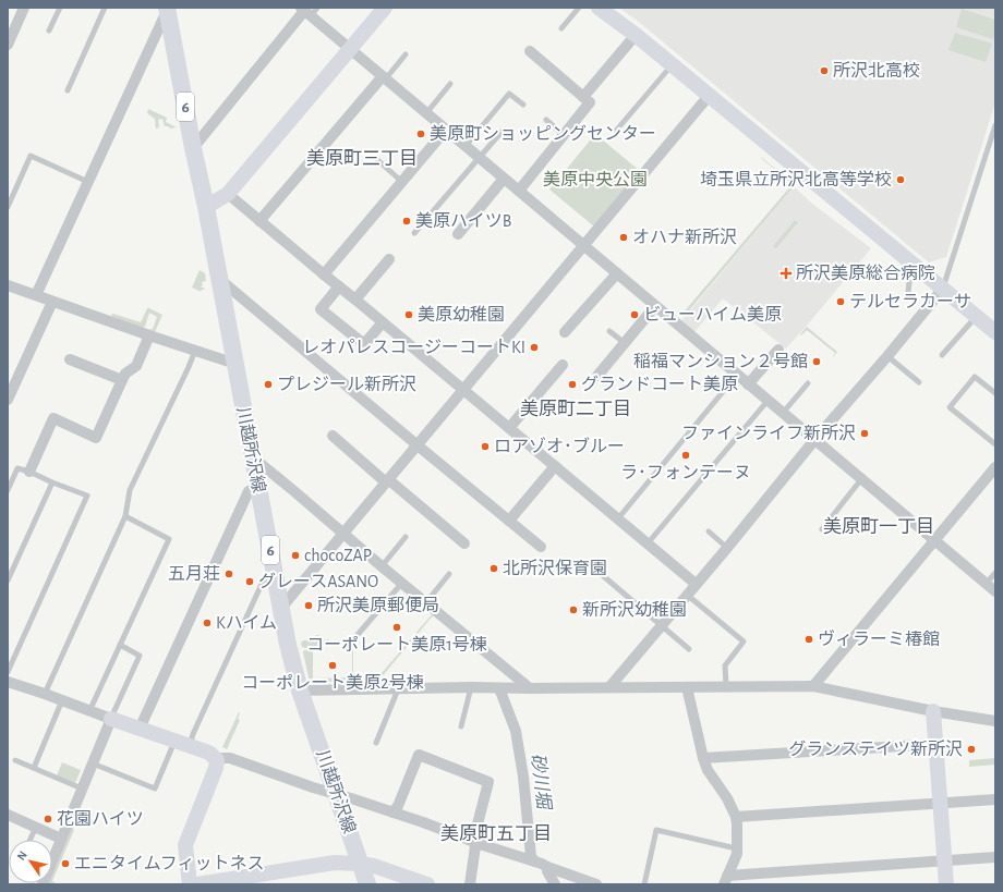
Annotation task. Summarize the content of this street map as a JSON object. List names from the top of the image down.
{
  "streets": {
    "main road": ["6", "川越所沢線"]
  },
  "districts": [
    "美原町三丁目",
    "美原町二丁目",
    "美原町一丁目",
    "美原町五丁目"
  ],
  "water": ["砂川堀"],
  "parks": ["美原中央公園"],
  "places": {
    "other": [
      "所沢北高校",
      "美原町ショッピングセンター",
      "埼玉県立所沢北高等学校",
      "美原ハイツB",
      "オハナ新所沢",
      "テルセラカーサ",
      "美原幼稚園",
      "ビューハイム美原",
      "レオパレスコージーコートKI",
      "稲福マンション２号館",
      "プレジール新所沢",
      "グランドコート美原",
      "ファインライフ新所沢",
      "ロアゾオ･ブルー",
      "ラ･フォンテーヌ",
      "chocoZAP",
      "北所沢保育園",
      "五月荘",
      "グレースASANO",
      "所沢美原郵便局",
      "新所沢幼稚園",
      "Kハイム",
      "コーポレート美原1号棟",
      "ヴィラーミ椿館",
      "コーポレート美原2号棟",
      "グランステイツ新所沢",
      "花園ハイツ",
      "エニタイムフィットネス"
    ],
    "health": ["所沢美原総合病院"]
  },
  "north": "top left"
}
